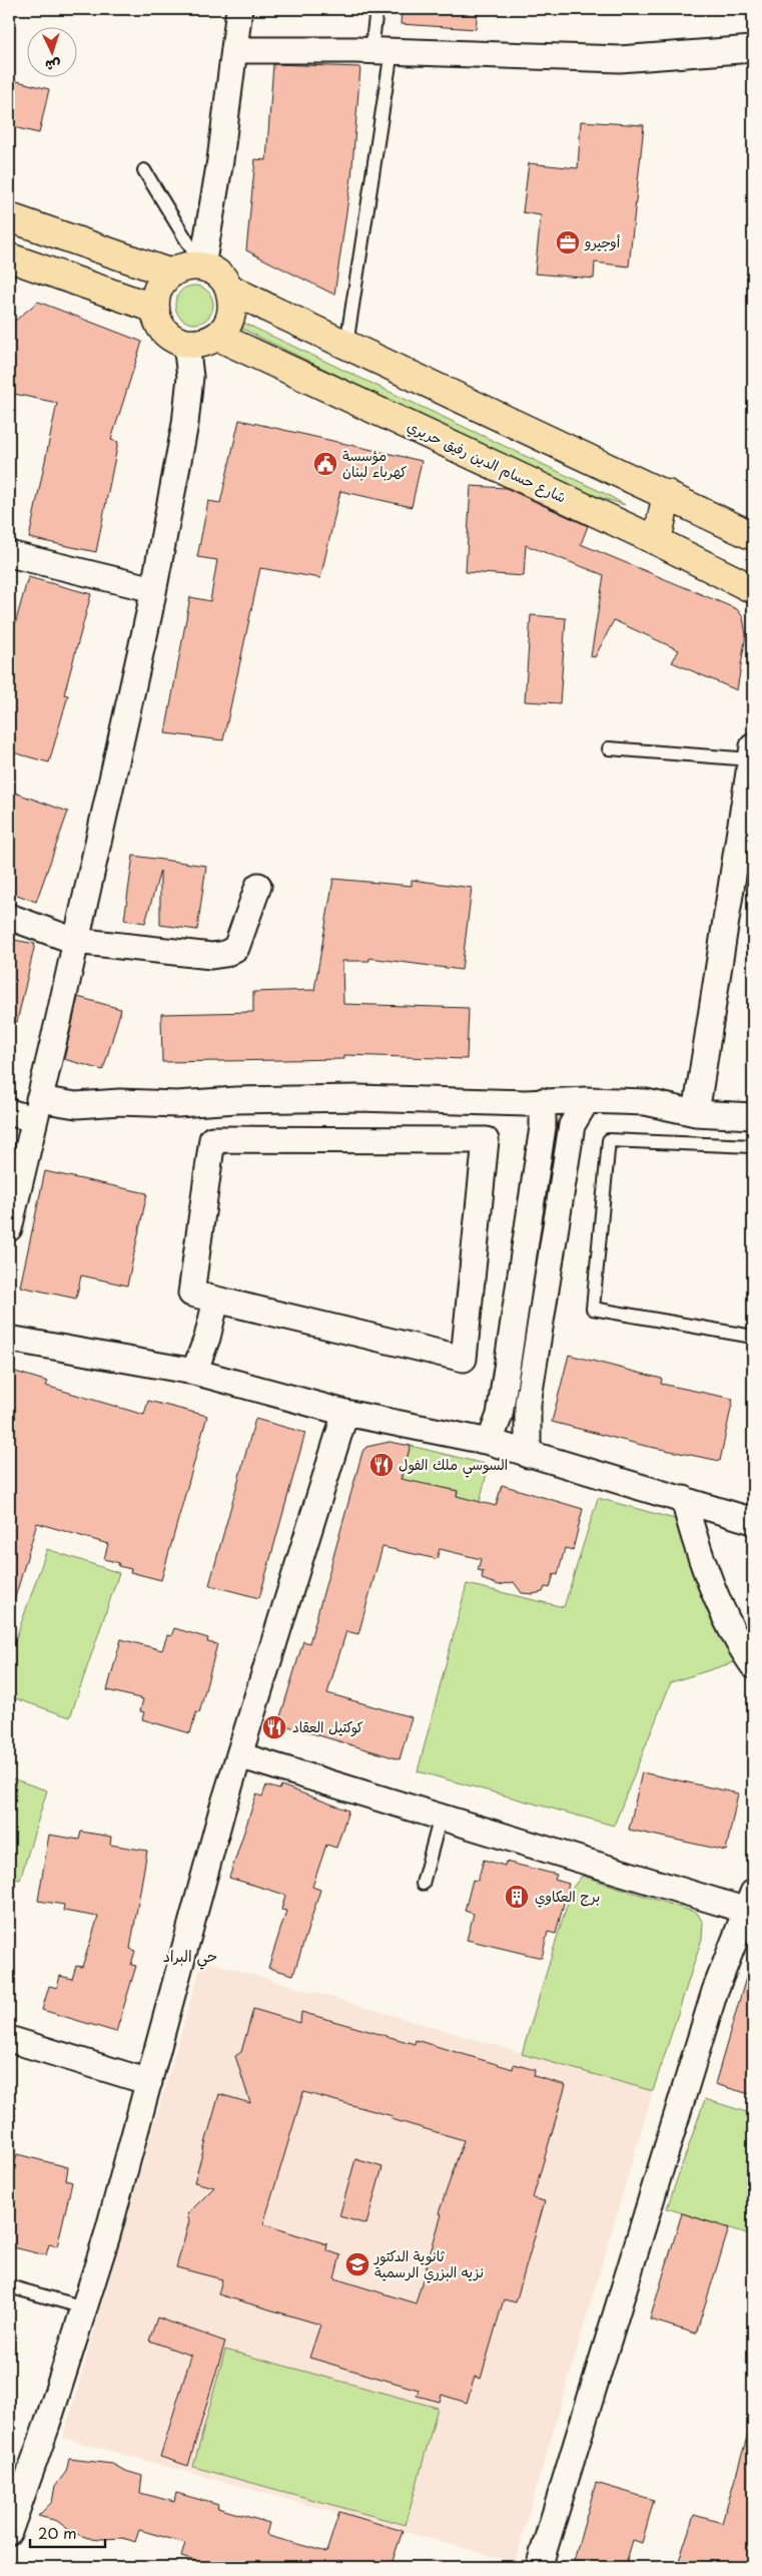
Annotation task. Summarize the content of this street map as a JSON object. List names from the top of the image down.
{
  "streets": {
    "main road": ["شارع حسام الدين رفيق حريري"]
  },
  "districts": ["حي البراد"],
  "places": {
    "office": ["أوجيرو"],
    "public building": ["مؤسسة كهرباء لبنان"],
    "restaurant": ["السوسي ملك الفول", "كوكتيل العقاد"],
    "building": ["برج العكاوي"],
    "school or university": ["ثانوية الدكتور نزيه البزري الرسمية"]
  },
  "scale_bar": "20 m",
  "north": "bottom"
}
